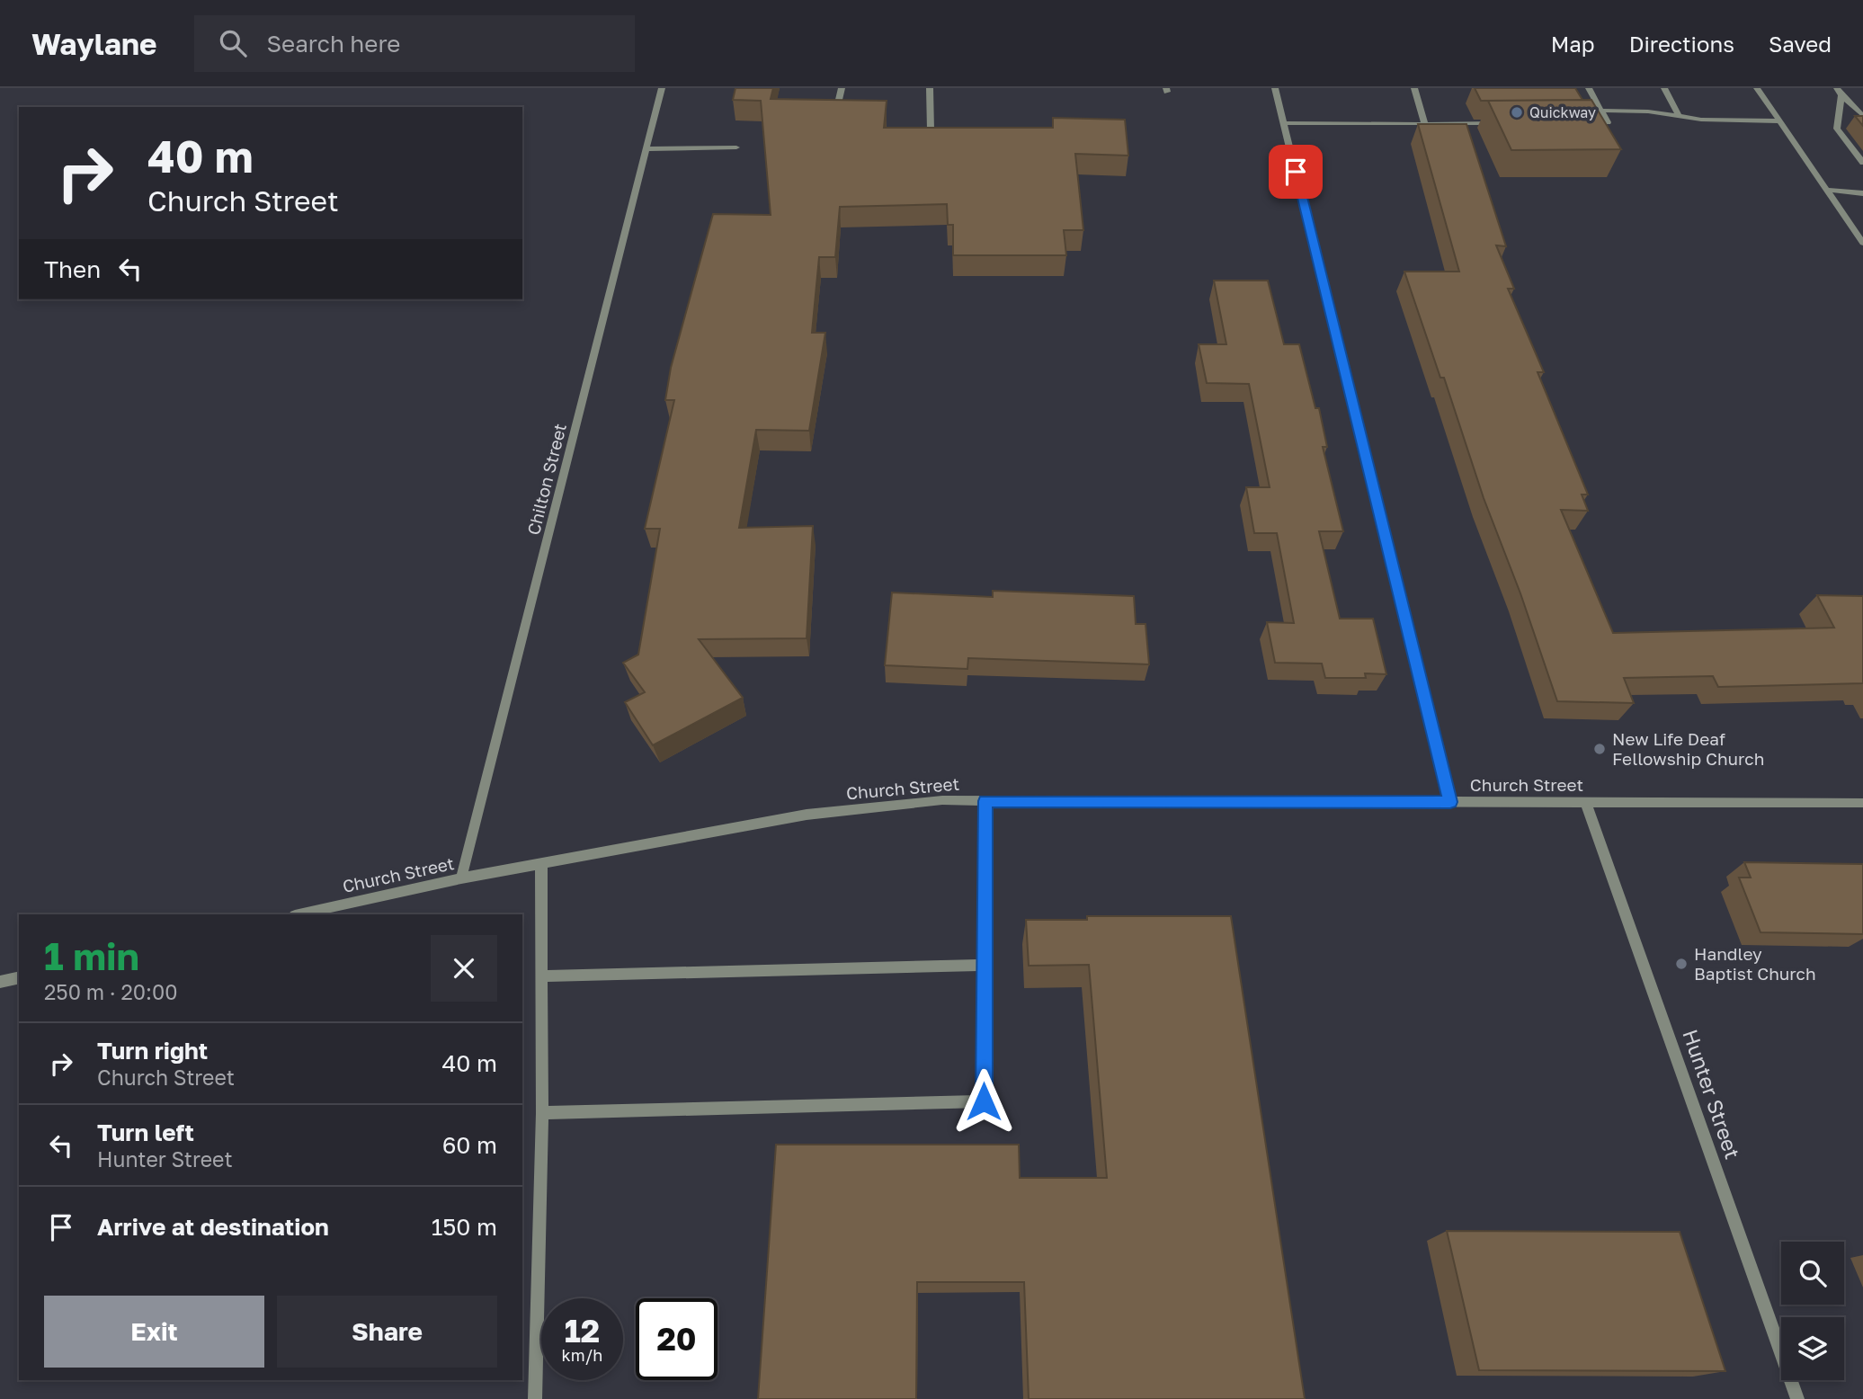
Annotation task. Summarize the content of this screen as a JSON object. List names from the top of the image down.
{
  "streets": {
    "street": ["Chilton Street", "Church Street", "Hunter Street"]
  },
  "crossings": [
    ["Chilton Street", "Church Street"],
    ["Church Street", "Hunter Street"]
  ],
  "places": ["Quickway", "New Life Deaf Fellowship Church", "Handley Baptist Church"],
  "page": {
    "header": "Waylane",
    "search": "Search here",
    "nav": ["Map", "Directions", "Saved"],
    "turn": ["40 m", "Church Street"],
    "then": "Then",
    "heading": ["1 min", "250 m · 20:00"],
    "list": [
      {
        "name": "Turn right",
        "note": "Church Street",
        "value": "40 m"
      },
      {
        "name": "Turn left",
        "note": "Hunter Street",
        "value": "60 m"
      },
      {
        "name": "Arrive at destination",
        "value": "150 m"
      }
    ],
    "buttons": ["Exit", "Share"],
    "speed": "12 km/h",
    "limit": "20"
  }
}
